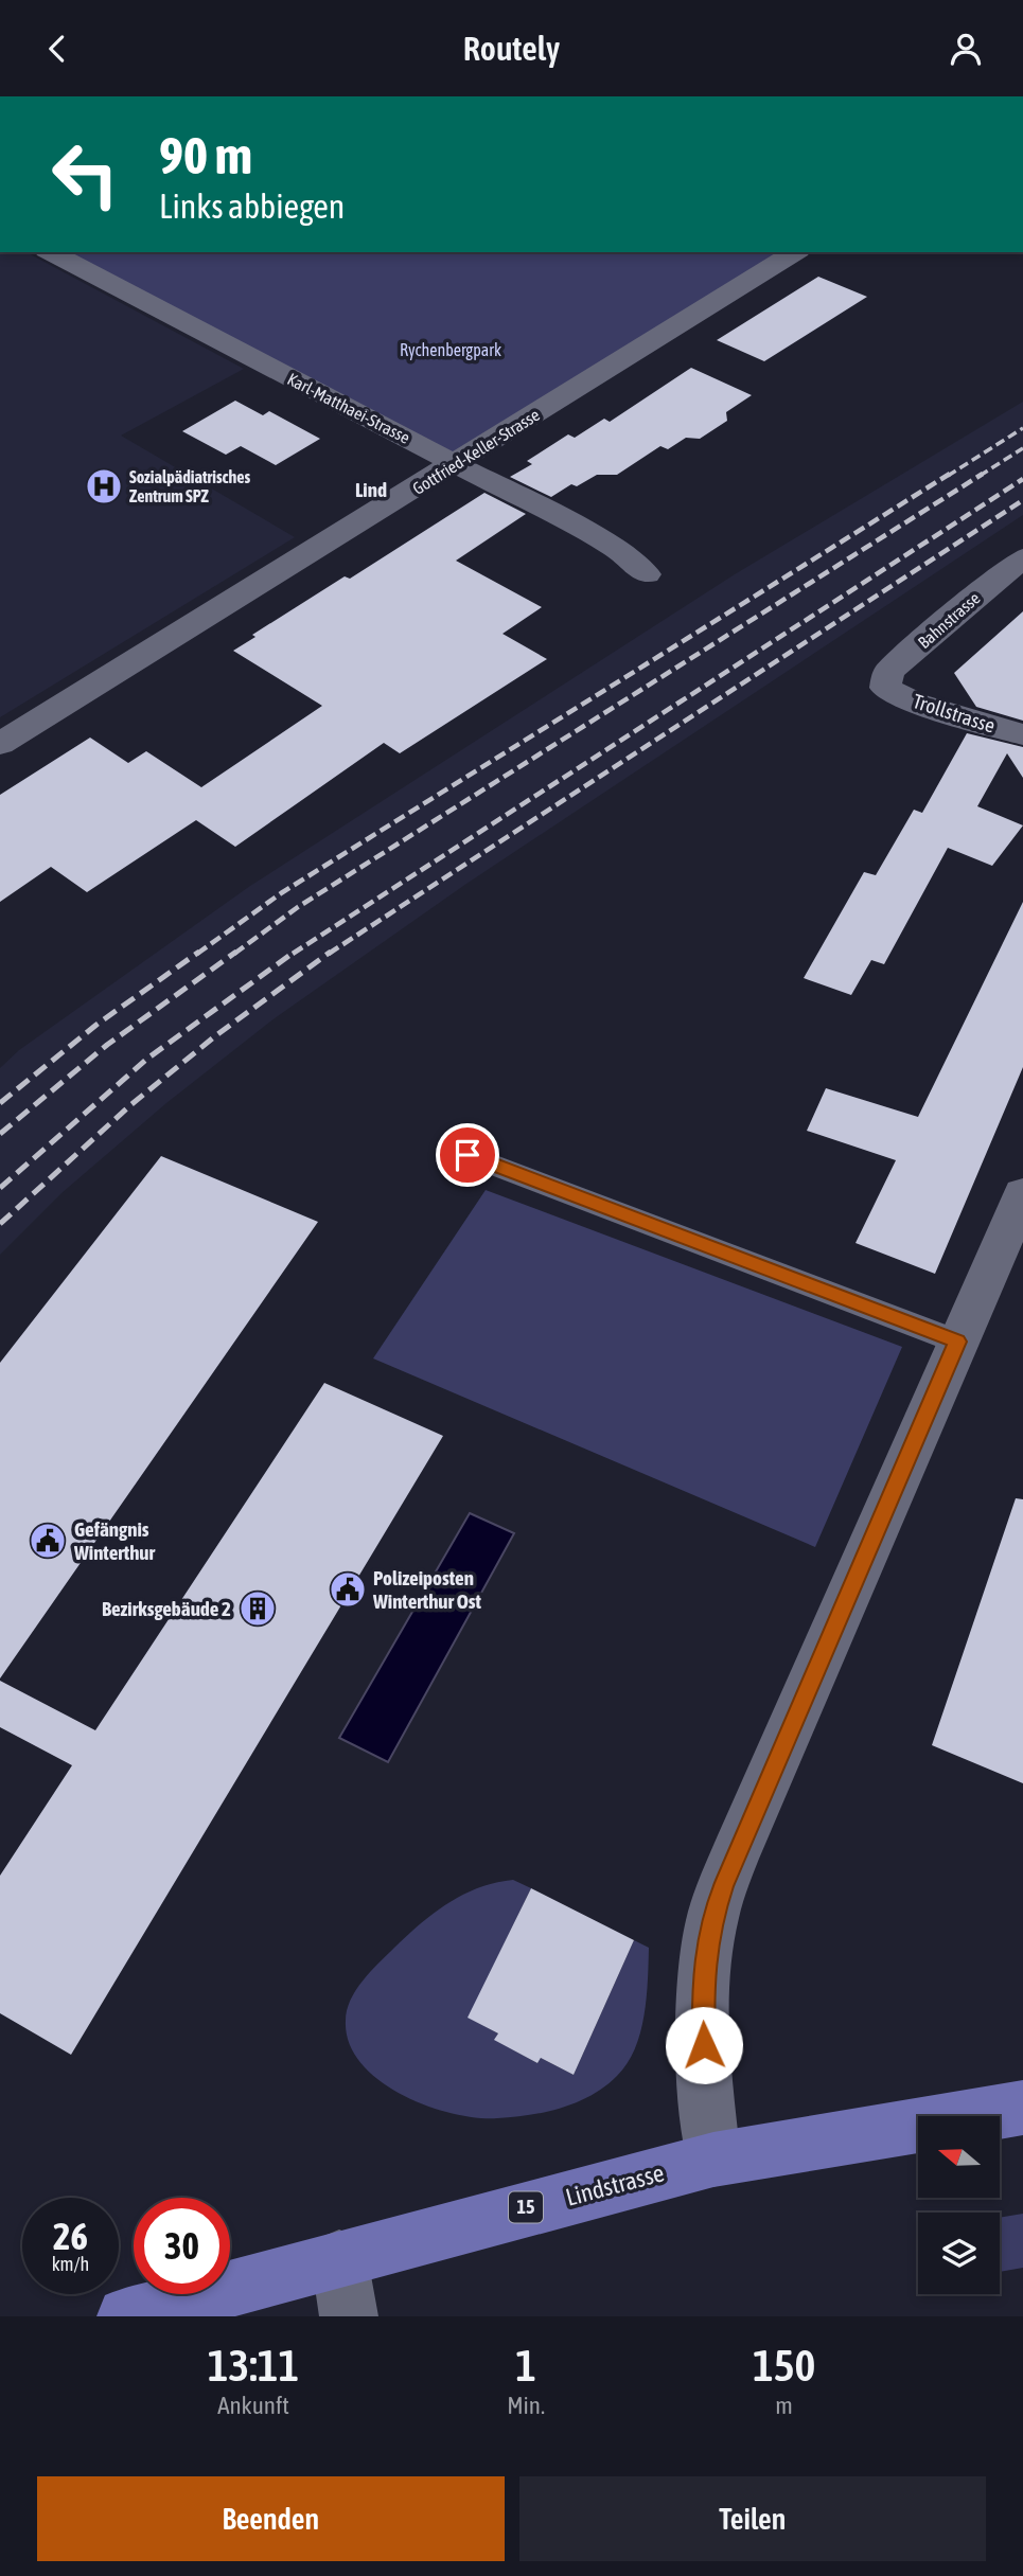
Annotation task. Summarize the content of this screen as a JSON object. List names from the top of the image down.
{
  "streets": {
    "main road": ["Lindstrasse", "15"],
    "street": [
      "Karl-Matthaei-Strasse",
      "Gottfried-Keller-Strasse",
      "Bahnstrasse",
      "Trollstrasse"
    ]
  },
  "crossings": [
    ["Karl-Matthaei-Strasse", "Gottfried-Keller-Strasse"],
    ["Bahnstrasse", "Trollstrasse"]
  ],
  "districts": ["Lind"],
  "parks": ["Rychenbergpark"],
  "places": {
    "hospital": ["Sozialpädiatrisches Zentrum SPZ"],
    "public building": ["Gefängnis Winterthur", "Polizeiposten Winterthur Ost"],
    "building": ["Bezirksgebäude 2"]
  },
  "north": "left",
  "page": {
    "header": "Routely",
    "turn": ["90 m", "Links abbiegen"],
    "speed": "26 km/h",
    "limit": "30",
    "eta": [
      "13:11",
      "Ankunft",
      "1",
      "Min.",
      "150",
      "m"
    ],
    "buttons": ["Beenden", "Teilen"]
  }
}
